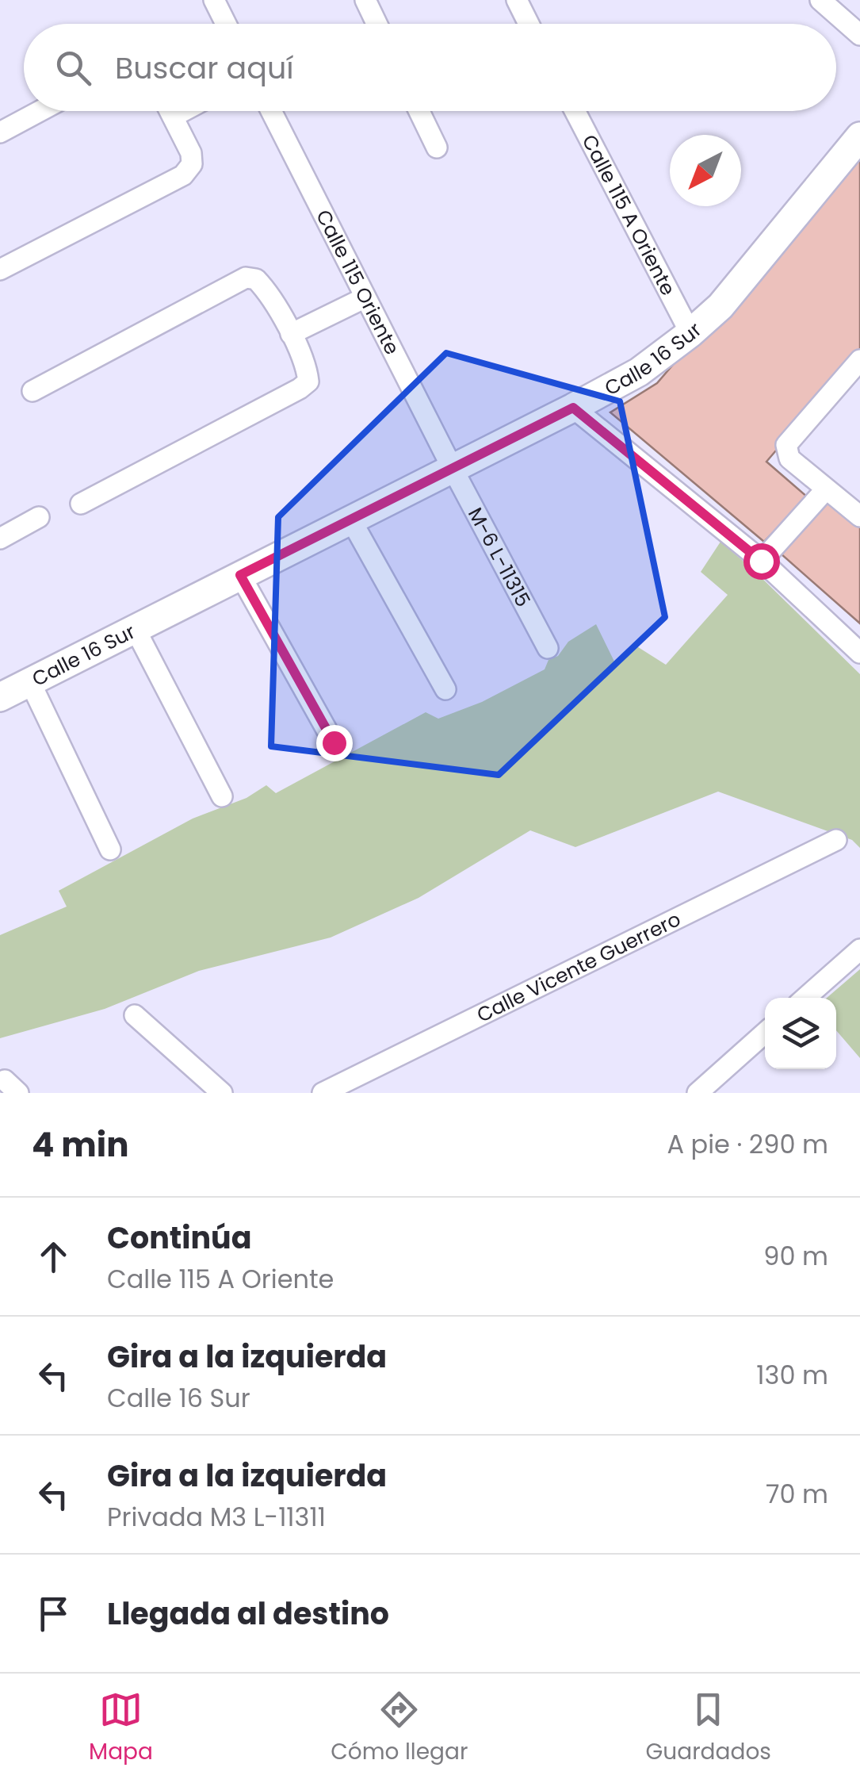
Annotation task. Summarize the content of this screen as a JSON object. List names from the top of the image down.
{
  "streets": {
    "street": [
      "Calle 115 A Oriente",
      "Calle 115 Oriente",
      "Calle 16 Sur",
      "M-6 L-11315",
      "Calle Vicente Guerrero"
    ]
  },
  "crossings": [
    ["Calle 115 A Oriente", "Calle 16 Sur"],
    ["Calle 115 Oriente", "Calle 16 Sur"],
    ["Calle 115 Oriente", "M-6 L-11315"],
    ["Calle 16 Sur", "M-6 L-11315"]
  ],
  "north": "bottom left",
  "page": {
    "search": "Buscar aquí",
    "heading": ["4 min", "A pie · 290 m"],
    "list": [
      ["Continúa", "Calle 115 A Oriente", "90 m"],
      ["Gira a la izquierda", "Calle 16 Sur", "130 m"],
      ["Gira a la izquierda", "Privada M3 L-11311", "70 m"],
      "Llegada al destino"
    ],
    "nav": ["Mapa", "Cómo llegar", "Guardados"]
  }
}
